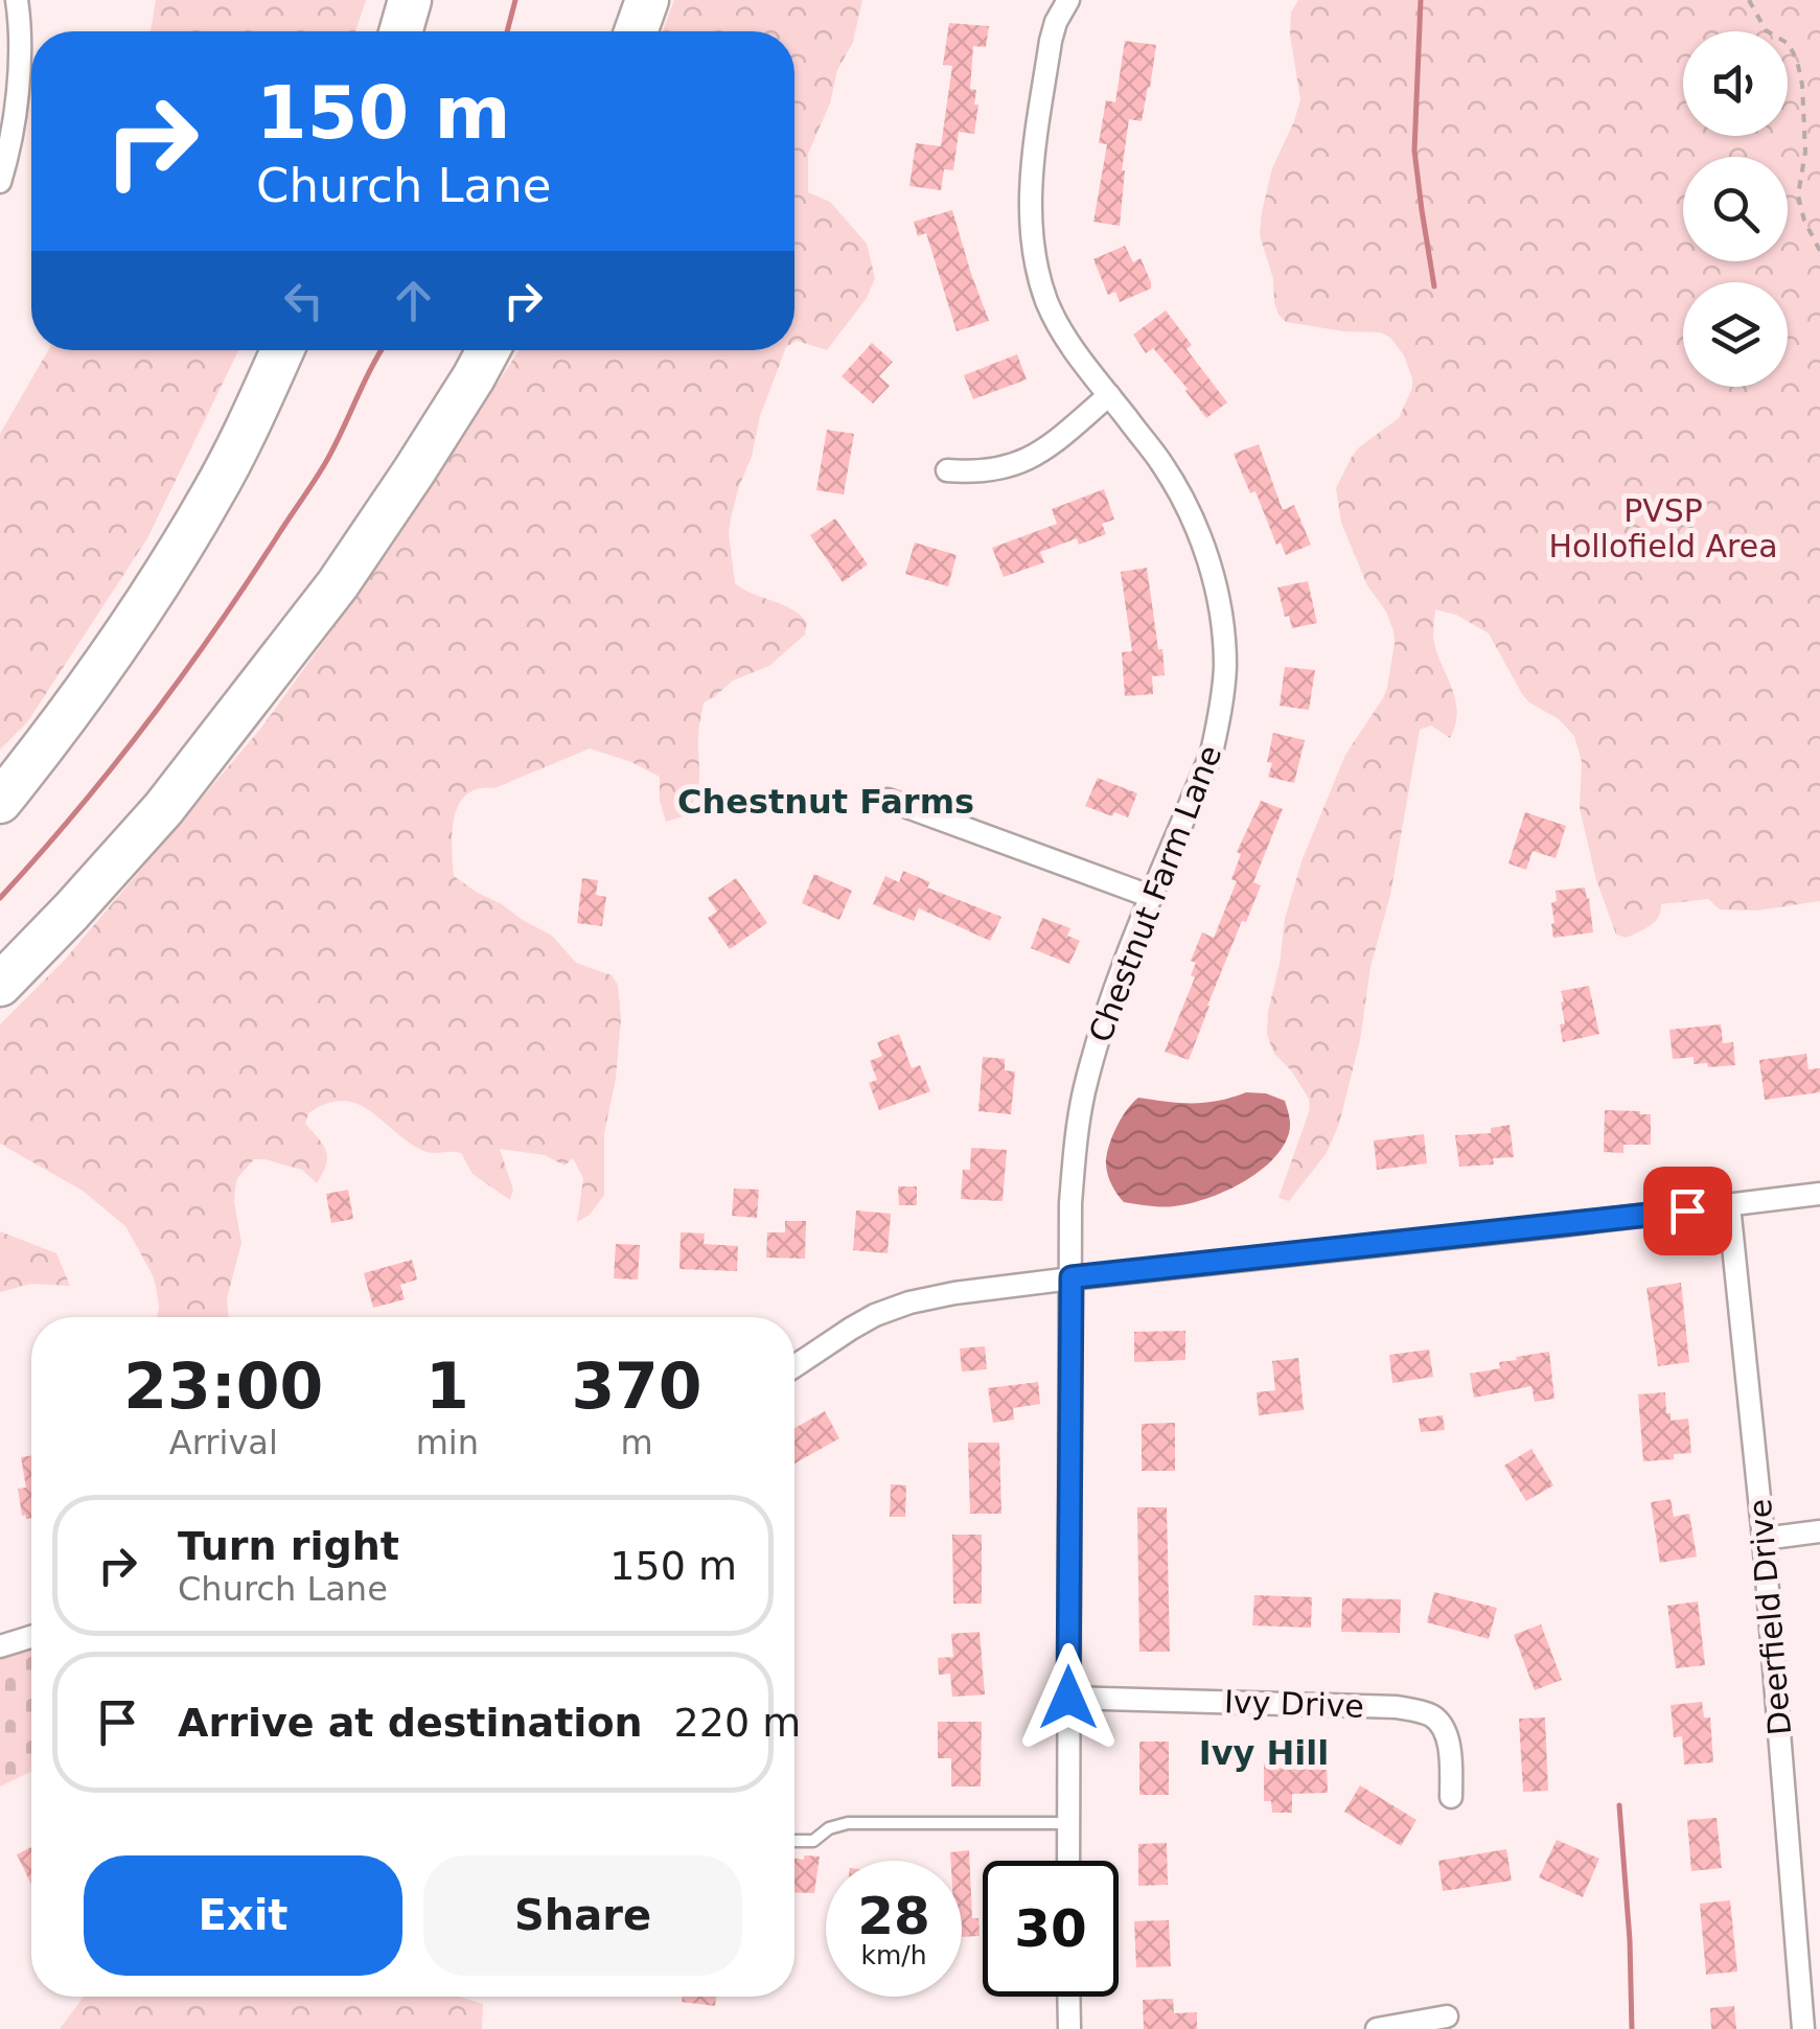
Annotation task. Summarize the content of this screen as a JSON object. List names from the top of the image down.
{
  "streets": {
    "street": ["Chestnut Farm Lane", "Deerfield Drive", "Ivy Drive"]
  },
  "crossings": [
    ["Chestnut Farm Lane", "Ivy Drive"]
  ],
  "districts": ["Chestnut Farms", "Ivy Hill"],
  "parks": ["PVSP Hollofield Area"],
  "page": {
    "turn": ["150 m", "Church Lane"],
    "eta": [
      "23:00",
      "Arrival",
      "1",
      "min",
      "370",
      "m"
    ],
    "list": [
      {
        "name": "Turn right",
        "note": "Church Lane",
        "value": "150 m"
      },
      {
        "name": "Arrive at destination",
        "value": "220 m"
      }
    ],
    "buttons": ["Exit", "Share"],
    "speed": "28 km/h",
    "limit": "30"
  }
}
